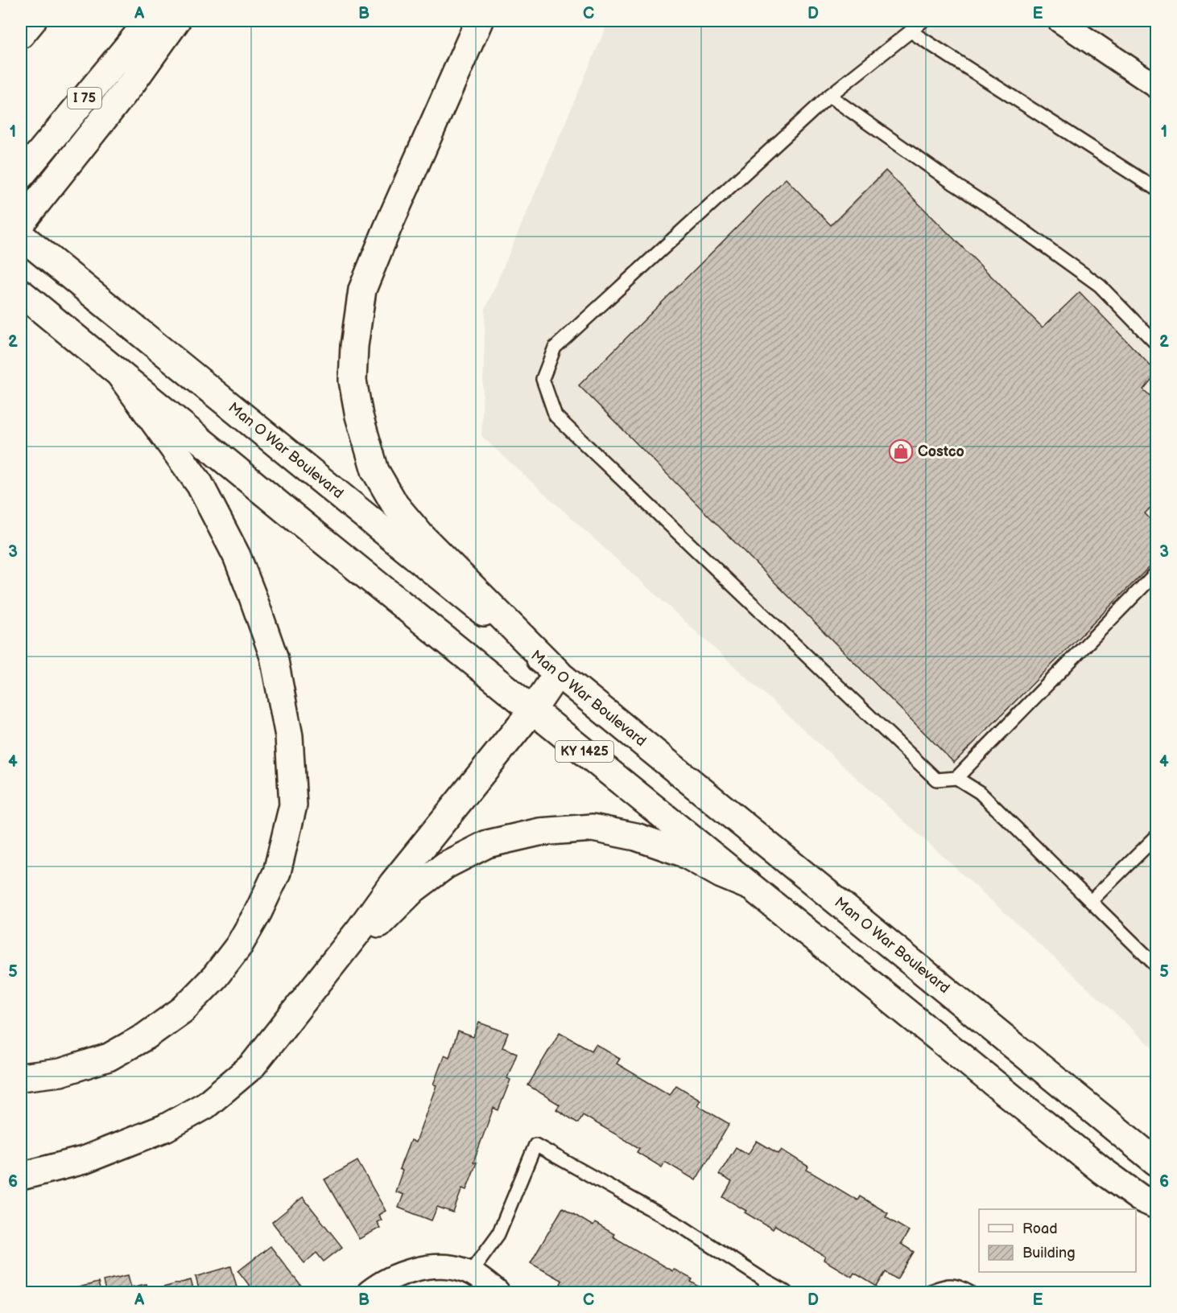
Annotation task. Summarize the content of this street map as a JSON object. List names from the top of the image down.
{
  "streets": {
    "main road": ["I 75", "Man O War Boulevard", "KY 1425"]
  },
  "places": {
    "shop": ["Costco"]
  },
  "legend": ["Road", "Building"],
  "grid": {
    "columns": [
      "A",
      "B",
      "C",
      "D",
      "E"
    ],
    "rows": [
      "1",
      "2",
      "3",
      "4",
      "5",
      "6"
    ]
  }
}
